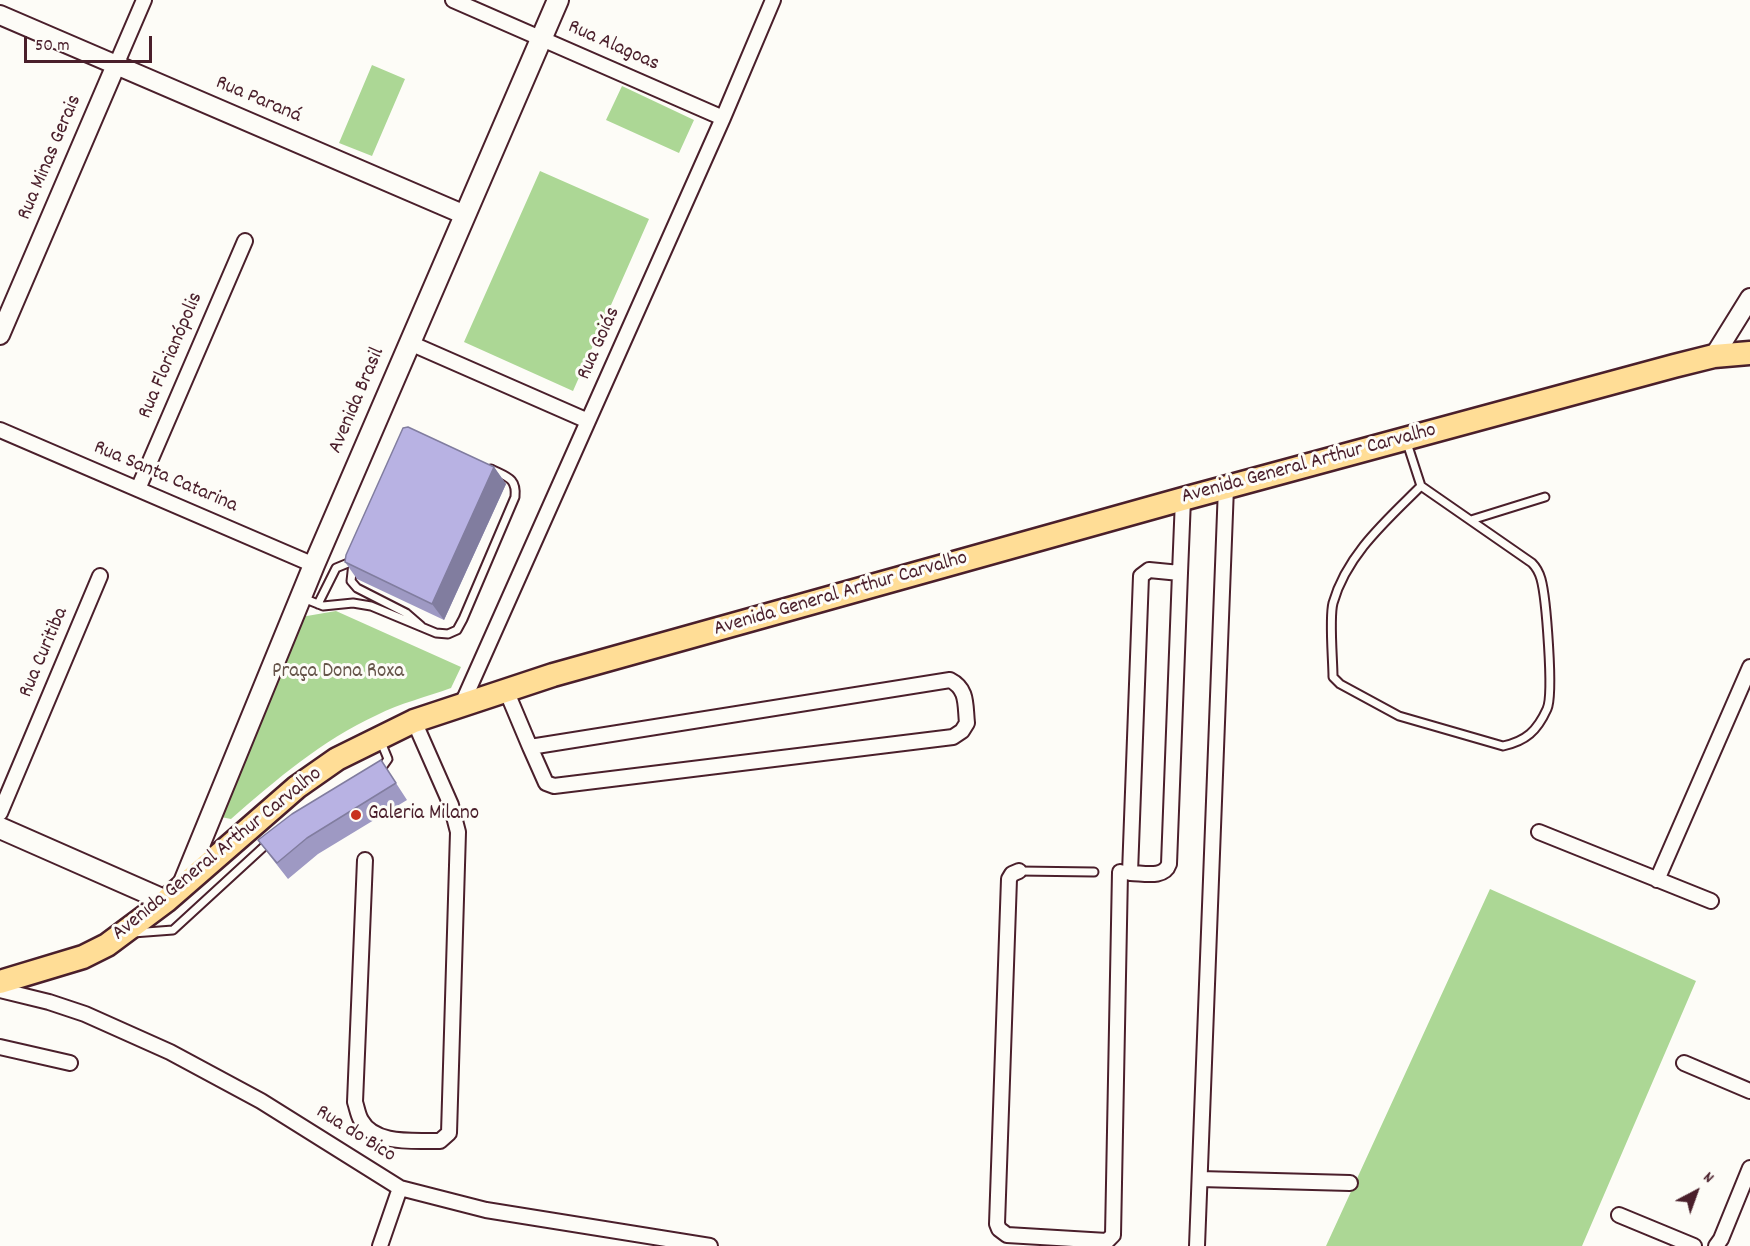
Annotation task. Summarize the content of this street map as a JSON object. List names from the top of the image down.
{
  "streets": {
    "main road": ["Avenida Brasil", "Avenida General Arthur Carvalho"],
    "street": [
      "Rua Alagoas",
      "Rua Paraná",
      "Rua Minas Gerais",
      "Rua Goiás",
      "Rua Florianópolis",
      "Rua Santa Catarina",
      "Rua Curitiba",
      "Rua do Bico"
    ]
  },
  "crossings": [
    ["Rua Alagoas", "Rua Goiás"],
    ["Rua Alagoas", "Avenida Brasil"],
    ["Rua Paraná", "Rua Minas Gerais"],
    ["Rua Paraná", "Avenida Brasil"],
    ["Rua Goiás", "Avenida General Arthur Carvalho"],
    ["Rua Florianópolis", "Rua Santa Catarina"],
    ["Avenida Brasil", "Avenida General Arthur Carvalho"],
    ["Avenida Brasil", "Rua Santa Catarina"]
  ],
  "parks": ["Praça Dona Roxa"],
  "places": ["Galeria Milano"],
  "scale_bar": "50 m",
  "north": "top right"
}
